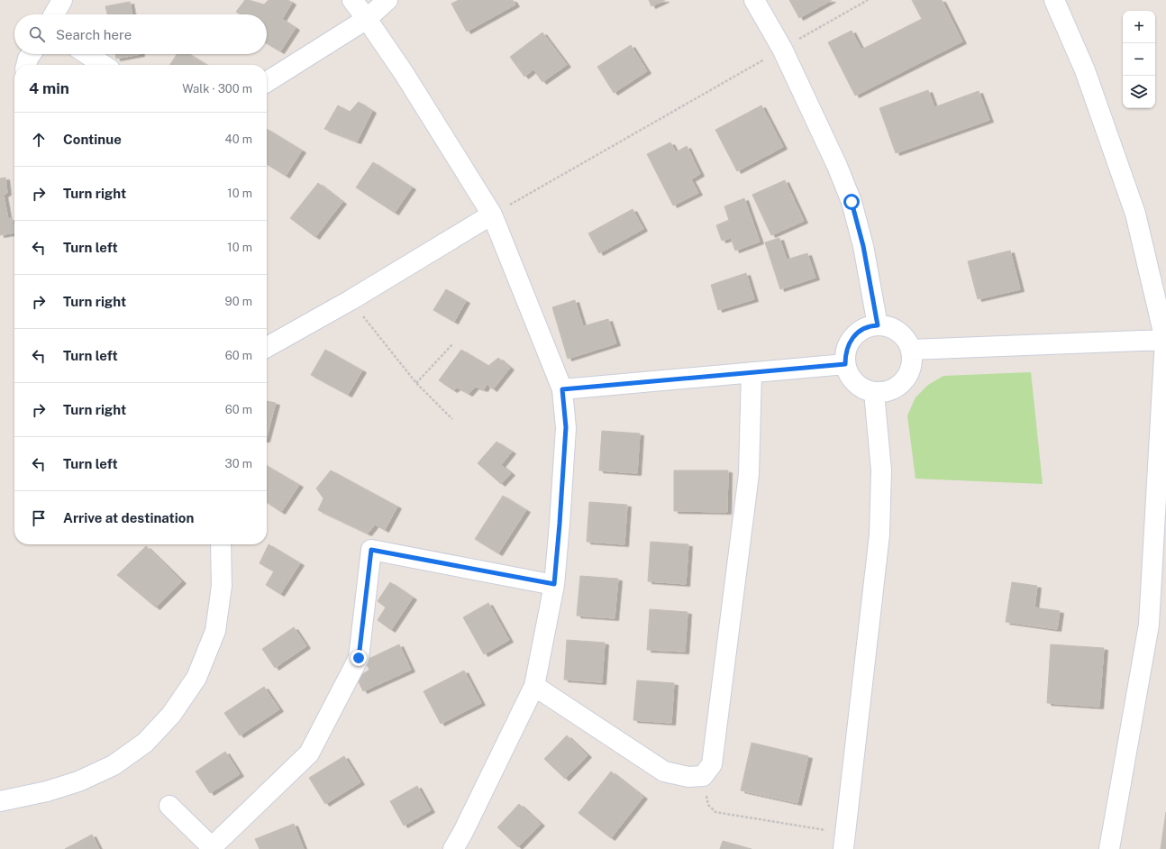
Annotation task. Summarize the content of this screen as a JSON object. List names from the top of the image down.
{
  "page": {
    "map_buttons": ["+", "−"],
    "search": "Search here",
    "heading": ["4 min", "Walk · 300 m"],
    "list": [
      ["Continue", "40 m"],
      ["Turn right", "10 m"],
      ["Turn left", "10 m"],
      ["Turn right", "90 m"],
      ["Turn left", "60 m"],
      ["Turn right", "60 m"],
      ["Turn left", "30 m"],
      "Arrive at destination"
    ]
  }
}
